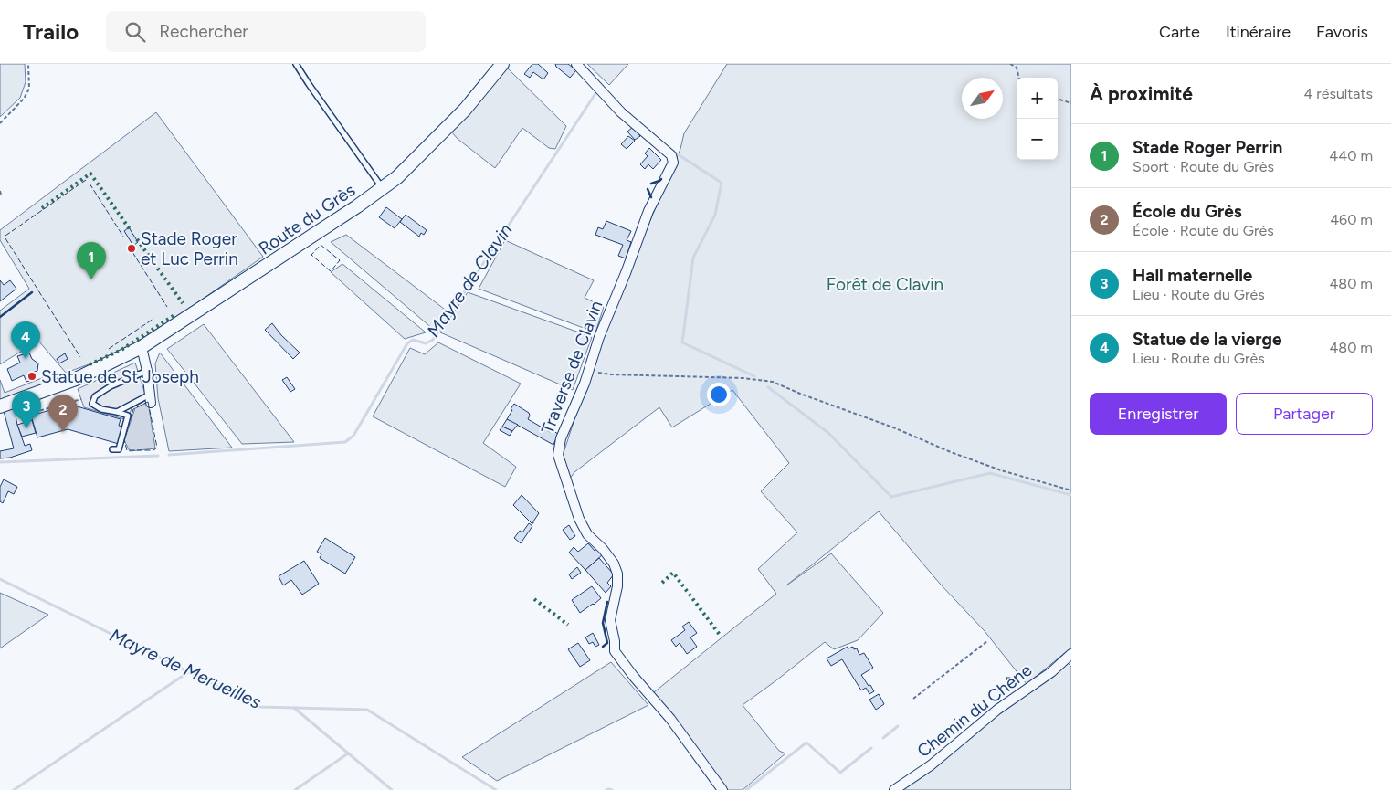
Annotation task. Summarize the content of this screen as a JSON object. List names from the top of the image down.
{
  "streets": {
    "street": ["Route du Grès", "Traverse de Clavin", "Chemin du Chêne"]
  },
  "water": ["Mayre de Clavin", "Mayre de Merueilles"],
  "parks": ["Forêt de Clavin"],
  "places": ["Stade Roger et Luc Perrin", "Statue de St Joseph"],
  "north": "top right",
  "page": {
    "header": "Trailo",
    "search": "Rechercher",
    "nav": ["Carte", "Itinéraire", "Favoris"],
    "heading": ["À proximité", "4 résultats"],
    "map_buttons": ["+", "−"],
    "list": [
      {
        "mark": "1",
        "name": "Stade Roger Perrin",
        "note": "Sport · Route du Grès",
        "value": "440 m"
      },
      {
        "mark": "2",
        "name": "École du Grès",
        "note": "École · Route du Grès",
        "value": "460 m"
      },
      {
        "mark": "3",
        "name": "Hall maternelle",
        "note": "Lieu · Route du Grès",
        "value": "480 m"
      },
      {
        "mark": "4",
        "name": "Statue de la vierge",
        "note": "Lieu · Route du Grès",
        "value": "480 m"
      }
    ],
    "pins": [
      "1",
      "4",
      "3",
      "2"
    ],
    "buttons": ["Enregistrer", "Partager"]
  }
}
